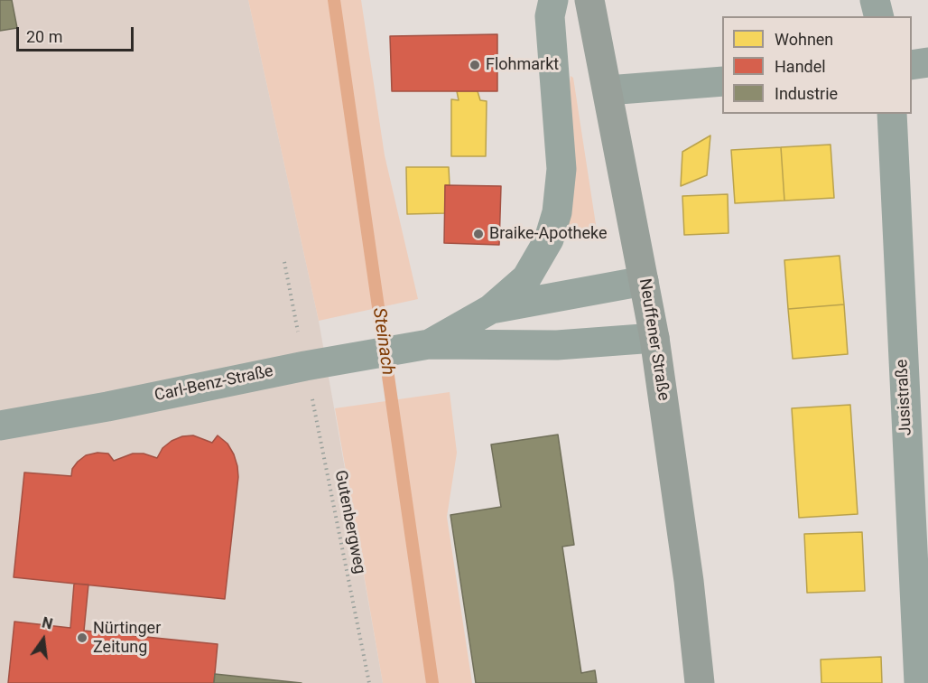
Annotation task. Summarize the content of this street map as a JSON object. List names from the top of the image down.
{
  "streets": {
    "main road": ["Neuffener Straße"],
    "street": ["Carl-Benz-Straße", "Jusistraße"],
    "path": ["Gutenbergweg"]
  },
  "crossings": [
    ["Neuffener Straße", "Carl-Benz-Straße"],
    ["Carl-Benz-Straße", "Gutenbergweg"]
  ],
  "water": ["Steinach"],
  "places": ["Flohmarkt", "Braike-Apotheke", "Nürtinger Zeitung"],
  "legend": ["Wohnen", "Handel", "Industrie"],
  "scale_bar": "20 m",
  "north": "top"
}
